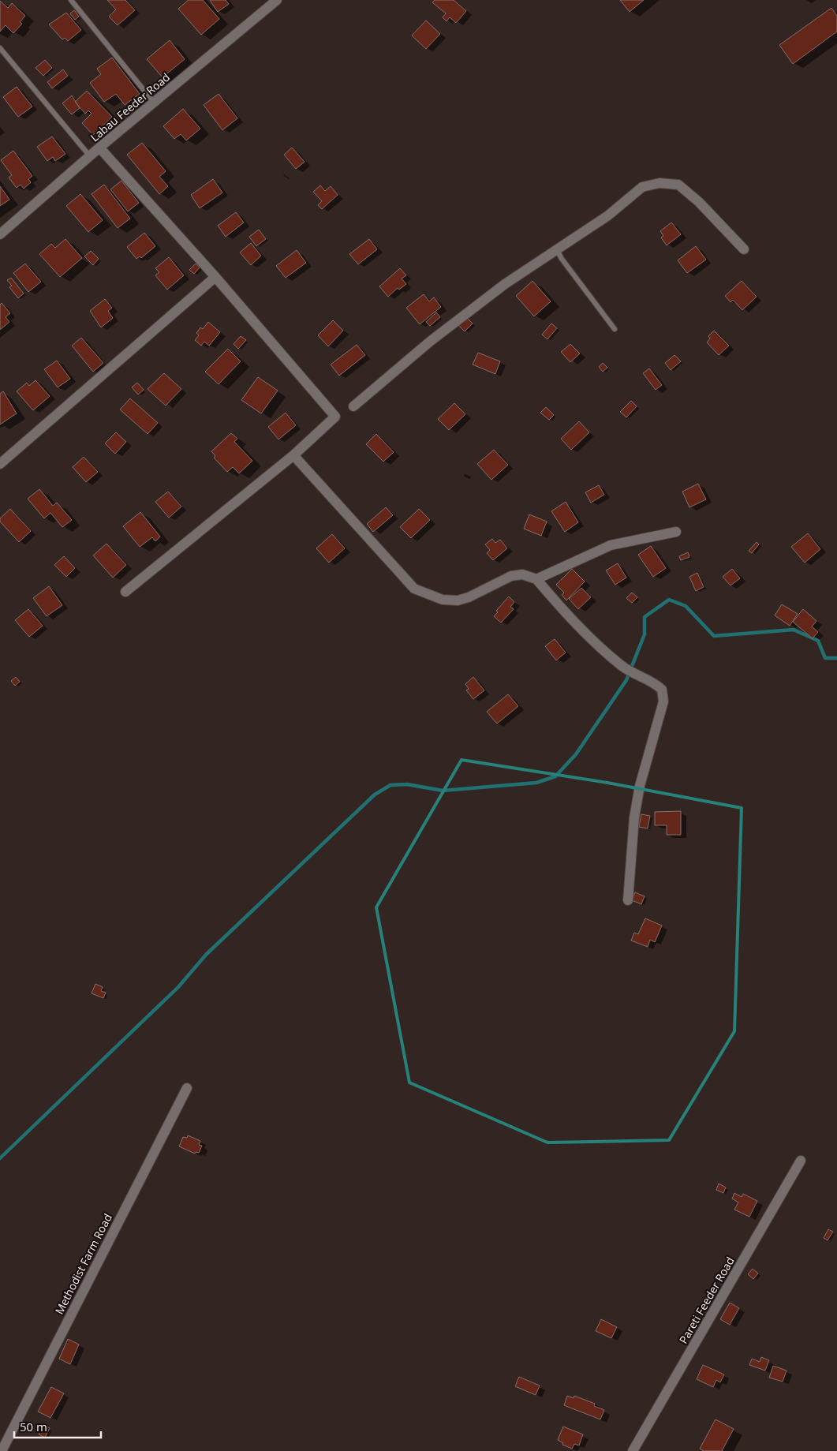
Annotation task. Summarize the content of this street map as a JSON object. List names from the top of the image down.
{
  "streets": {
    "street": ["Labau Feeder Road", "Methodist Farm Road", "Pareti Feeder Road"]
  },
  "scale_bar": "50 m"
}
